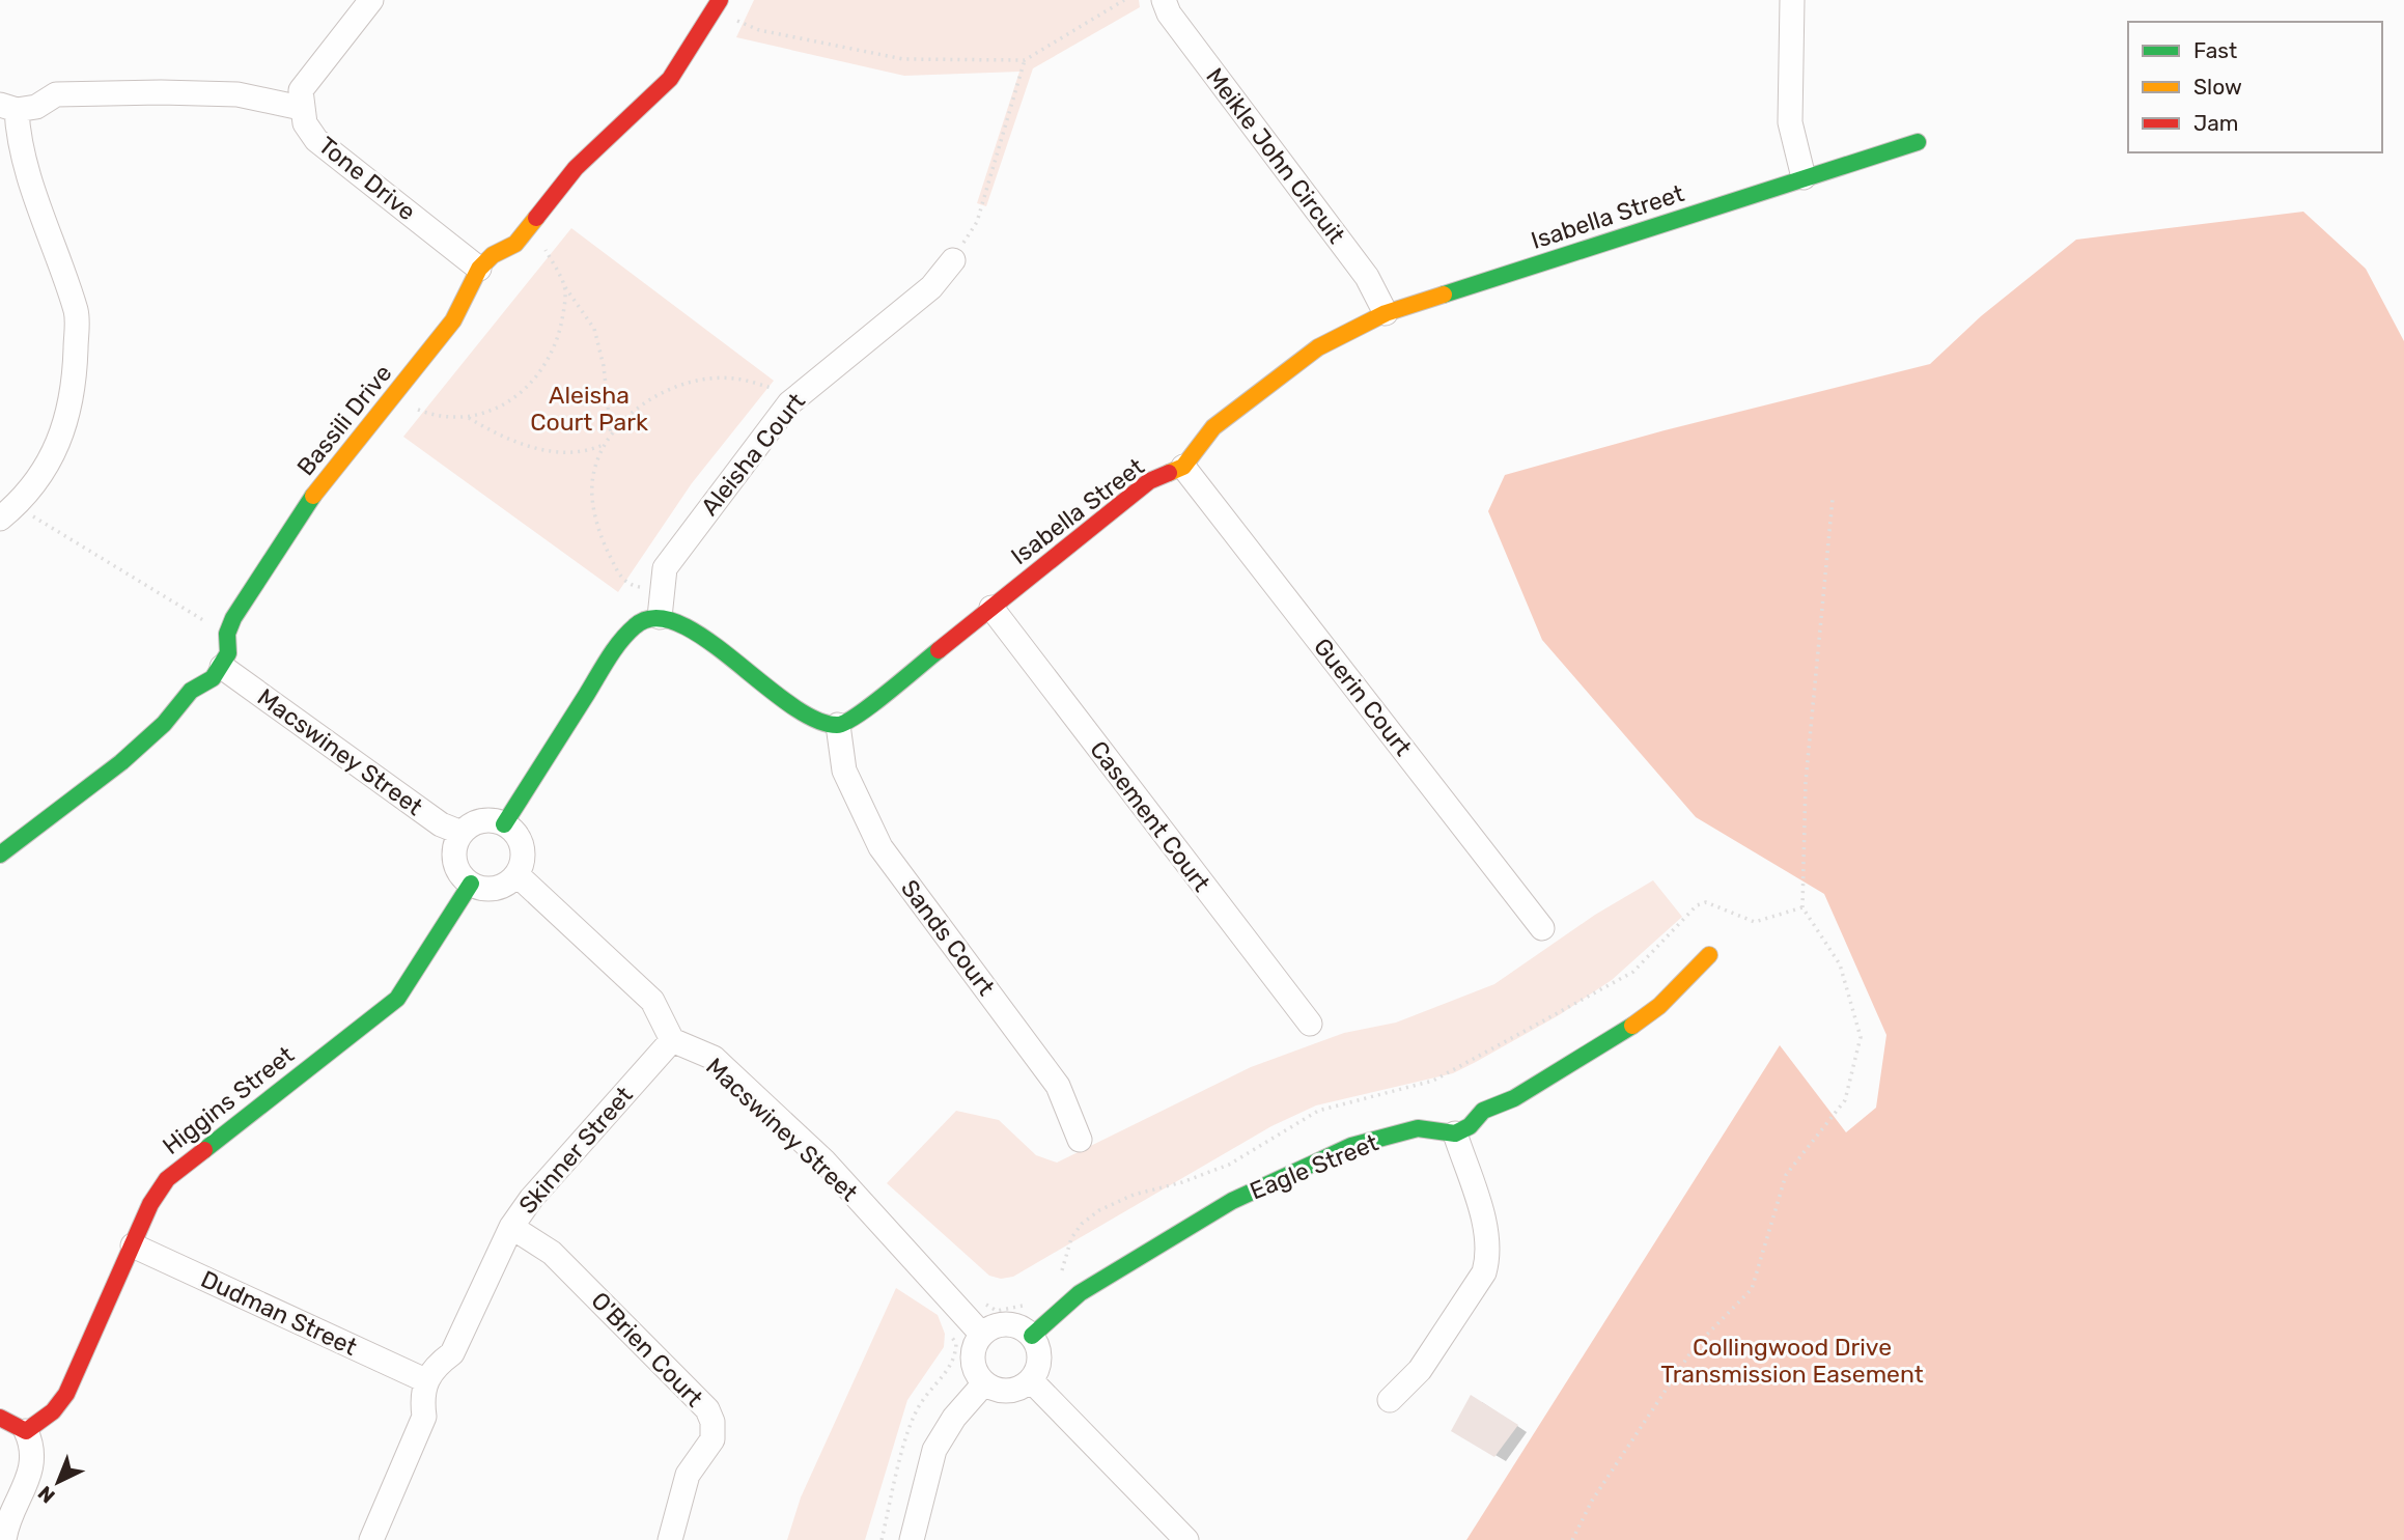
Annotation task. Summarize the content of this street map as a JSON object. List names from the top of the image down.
{
  "streets": {
    "street": [
      "Meikle John Circuit",
      "Tone Drive",
      "Isabella Street",
      "Bassili Drive",
      "Aleisha Court",
      "Guerin Court",
      "Macswiney Street",
      "Casement Court",
      "Sands Court",
      "Higgins Street",
      "Skinner Street",
      "Eagle Street",
      "Dudman Street",
      "O'Brien Court"
    ]
  },
  "crossings": [
    ["Meikle John Circuit", "Isabella Street"],
    ["Tone Drive", "Bassili Drive"],
    ["Isabella Street", "Guerin Court"],
    ["Isabella Street", "Casement Court"],
    ["Isabella Street", "Sands Court"],
    ["Bassili Drive", "Macswiney Street"],
    ["Macswiney Street", "Higgins Street"],
    ["Macswiney Street", "Skinner Street"],
    ["Macswiney Street", "Eagle Street"],
    ["Higgins Street", "Dudman Street"],
    ["Skinner Street", "Dudman Street"],
    ["Skinner Street", "O'Brien Court"]
  ],
  "parks": ["Aleisha Court Park", "Collingwood Drive Transmission Easement"],
  "legend": ["Fast", "Slow", "Jam"],
  "north": "bottom left"
}
